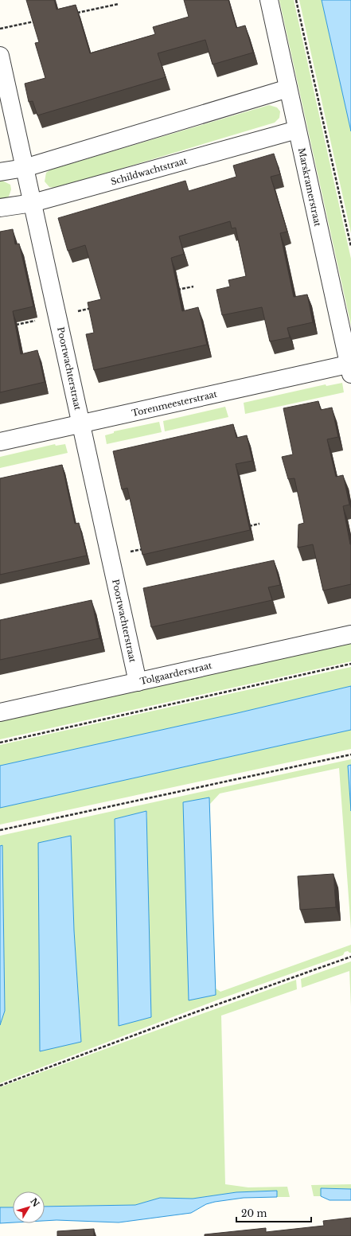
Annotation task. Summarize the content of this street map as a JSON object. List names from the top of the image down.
{
  "streets": {
    "street": [
      "Schildwachtstraat",
      "Marskramerstraat",
      "Poortwachterstraat",
      "Torenmeesterstraat",
      "Tolgaarderstraat"
    ]
  },
  "crossings": [
    ["Schildwachtstraat", "Marskramerstraat"],
    ["Schildwachtstraat", "Poortwachterstraat"],
    ["Marskramerstraat", "Torenmeesterstraat"],
    ["Poortwachterstraat", "Torenmeesterstraat"],
    ["Poortwachterstraat", "Tolgaarderstraat"]
  ],
  "scale_bar": "20 m",
  "north": "top right"
}
